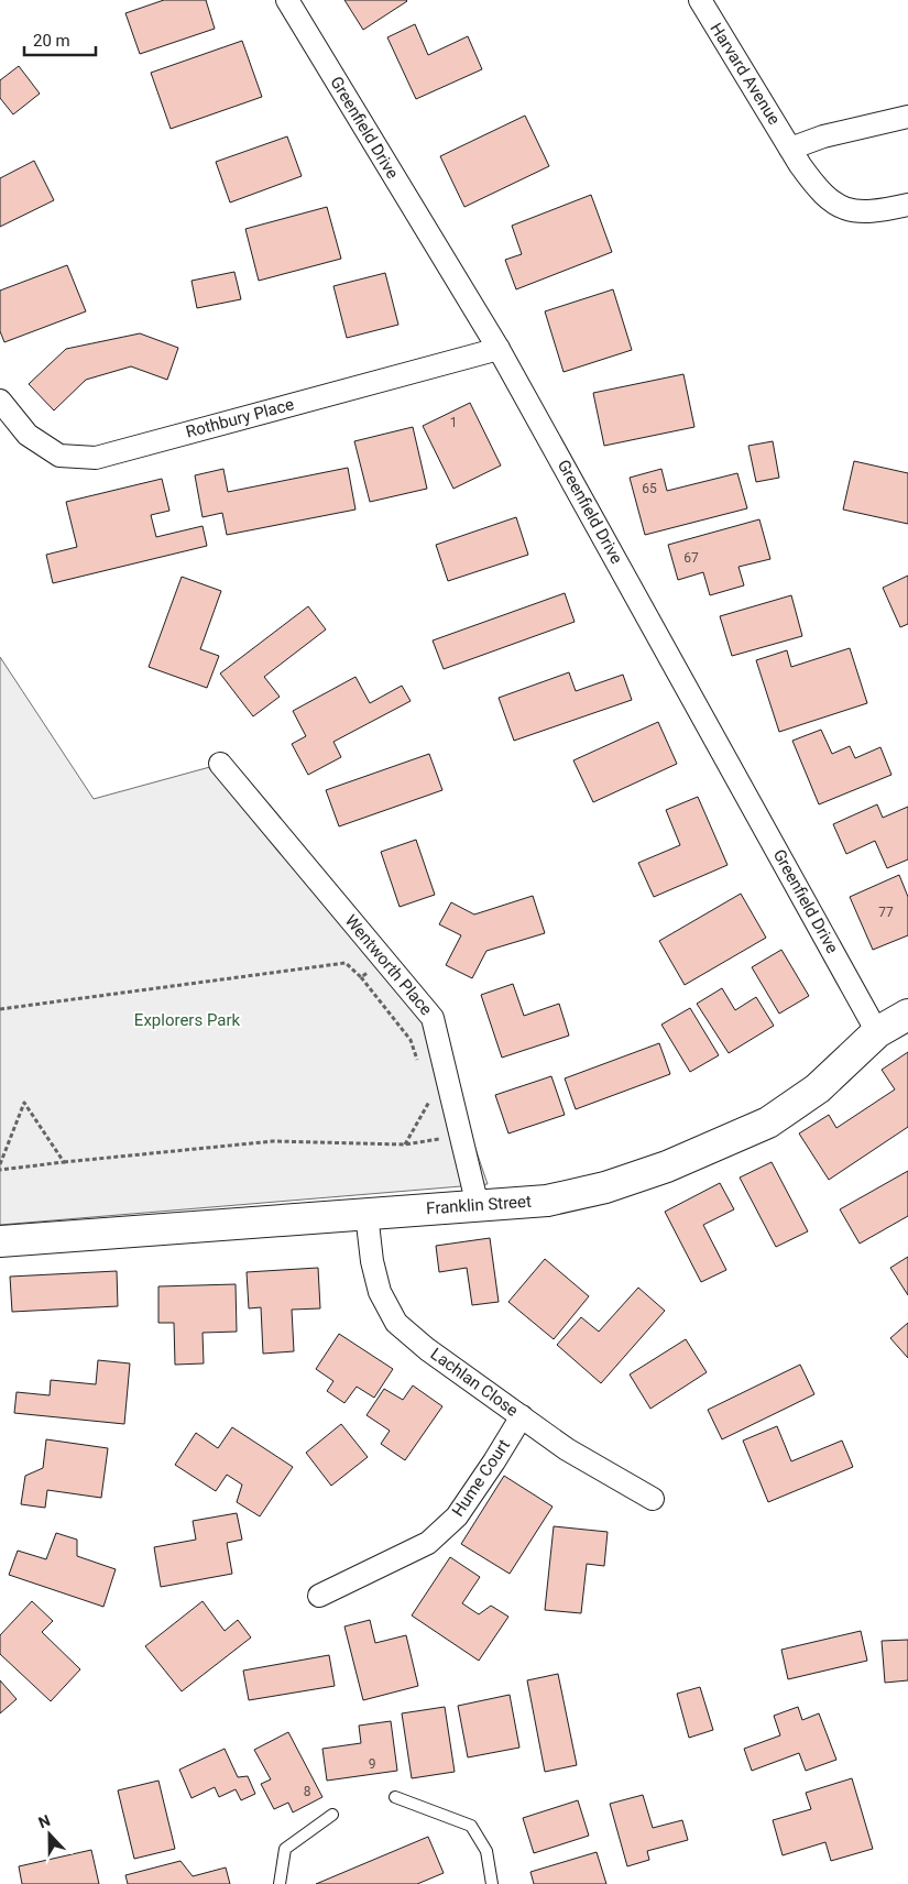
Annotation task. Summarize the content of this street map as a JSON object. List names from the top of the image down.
{
  "streets": {
    "street": [
      "Harvard Avenue",
      "Greenfield Drive",
      "Rothbury Place",
      "Wentworth Place",
      "Franklin Street",
      "Lachlan Close",
      "Hume Court"
    ]
  },
  "crossings": [
    ["Greenfield Drive", "Rothbury Place"],
    ["Greenfield Drive", "Franklin Street"],
    ["Wentworth Place", "Franklin Street"],
    ["Franklin Street", "Lachlan Close"],
    ["Lachlan Close", "Hume Court"]
  ],
  "parks": ["Explorers Park"],
  "house_numbers": [
    "1",
    "65",
    "67",
    "77",
    "9",
    "8"
  ],
  "scale_bar": "20 m",
  "north": "top"
}
